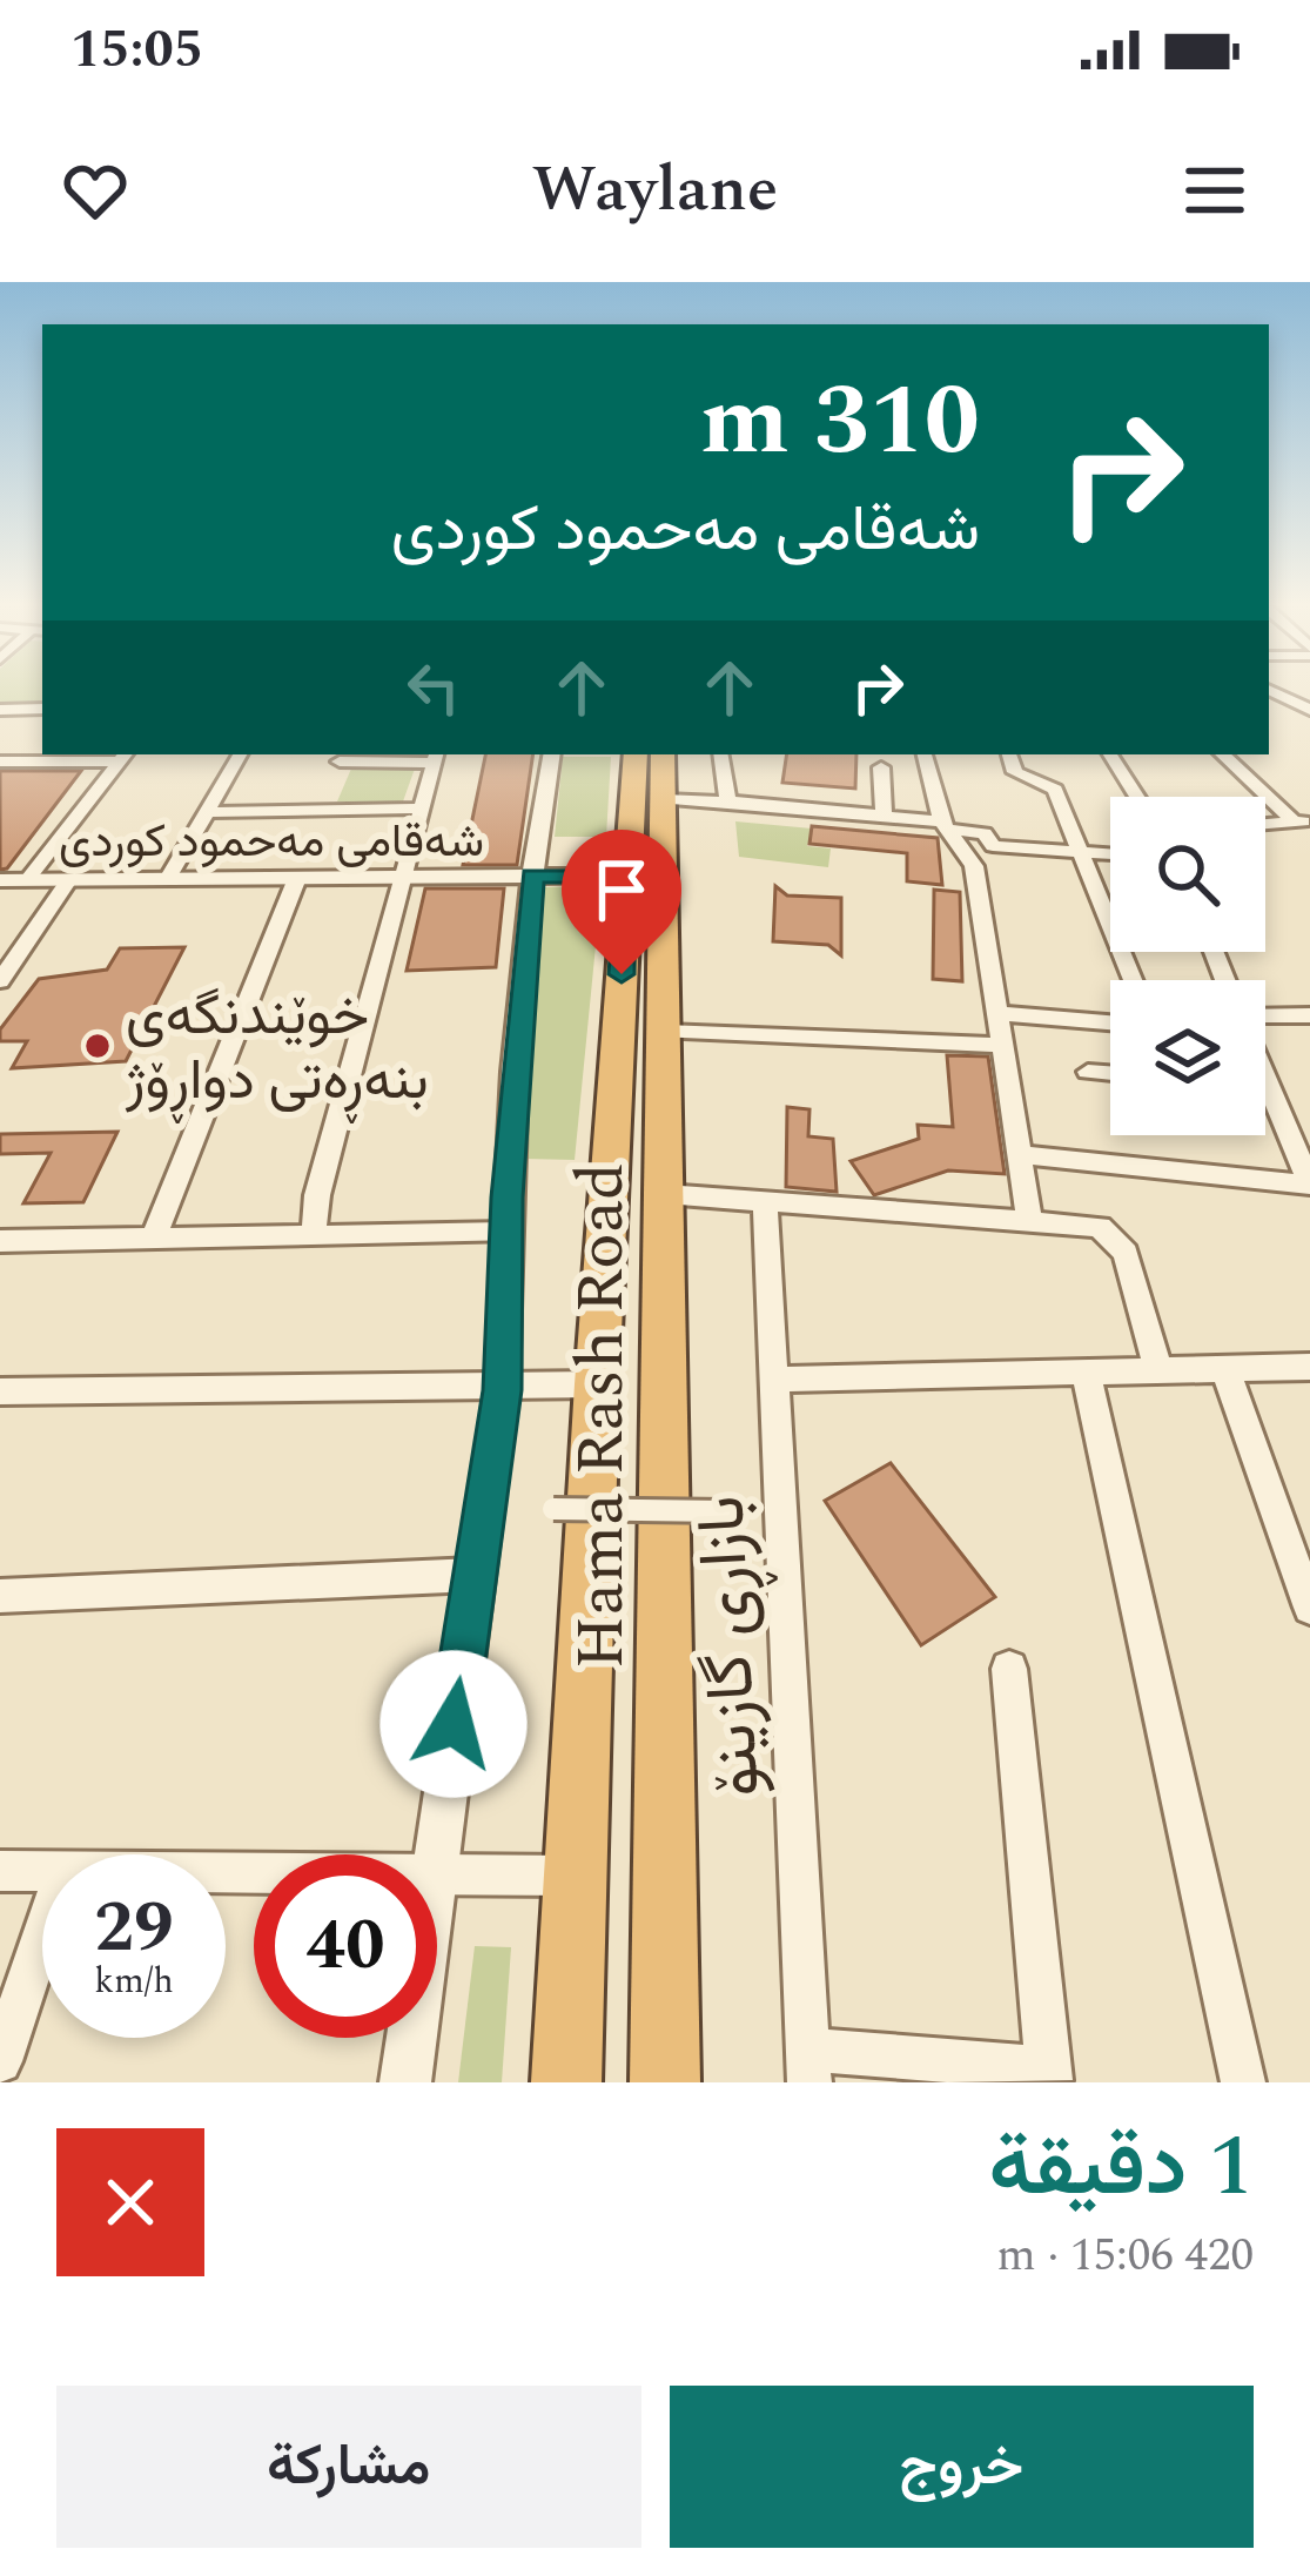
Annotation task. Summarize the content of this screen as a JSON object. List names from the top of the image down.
{
  "streets": {
    "highway": ["Hama Rash Road"],
    "street": ["شەقامی مەحمود کوردی", "بازاڕی گازینۆ"]
  },
  "crossings": [
    ["شەقامی مەحمود کوردی", "Hama Rash Road"]
  ],
  "places": ["خوێندنگەی بنەڕەتی دواڕۆژ"],
  "page": {
    "status": "15:05",
    "header": "Waylane",
    "turn": ["310 m", "شەقامی مەحمود کوردی"],
    "speed": "29 km/h",
    "limit": "40",
    "heading": ["1 دقيقة", "420 m · 15:06"],
    "buttons": ["خروج", "مشاركة"]
  }
}
